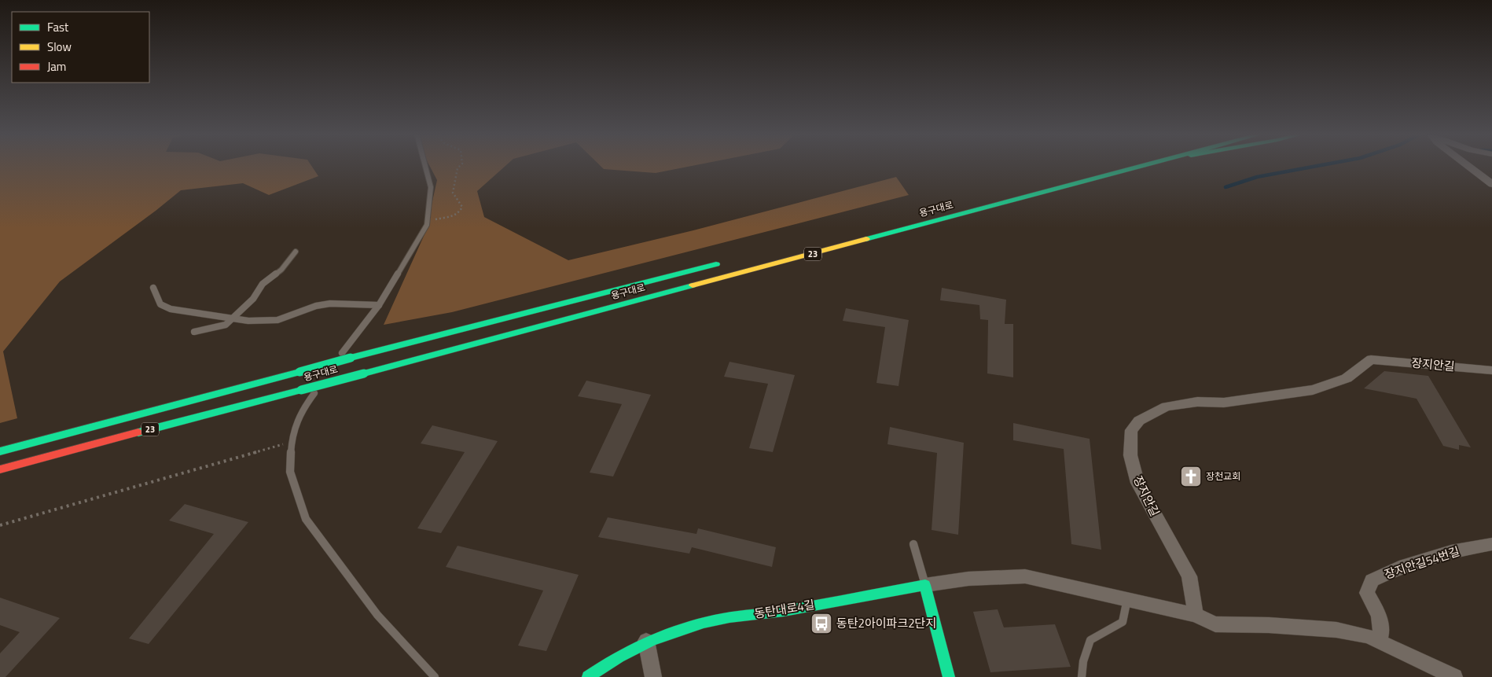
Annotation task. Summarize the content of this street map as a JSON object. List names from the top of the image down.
{
  "streets": {
    "main road": ["용구대로", "23", "동탄대로4길"],
    "street": ["장지안길", "장지안길54번길"]
  },
  "places": {
    "church": ["장천교회"],
    "bus stop": ["동탄2아이파크2단지"]
  },
  "legend": ["Fast", "Slow", "Jam"]
}
